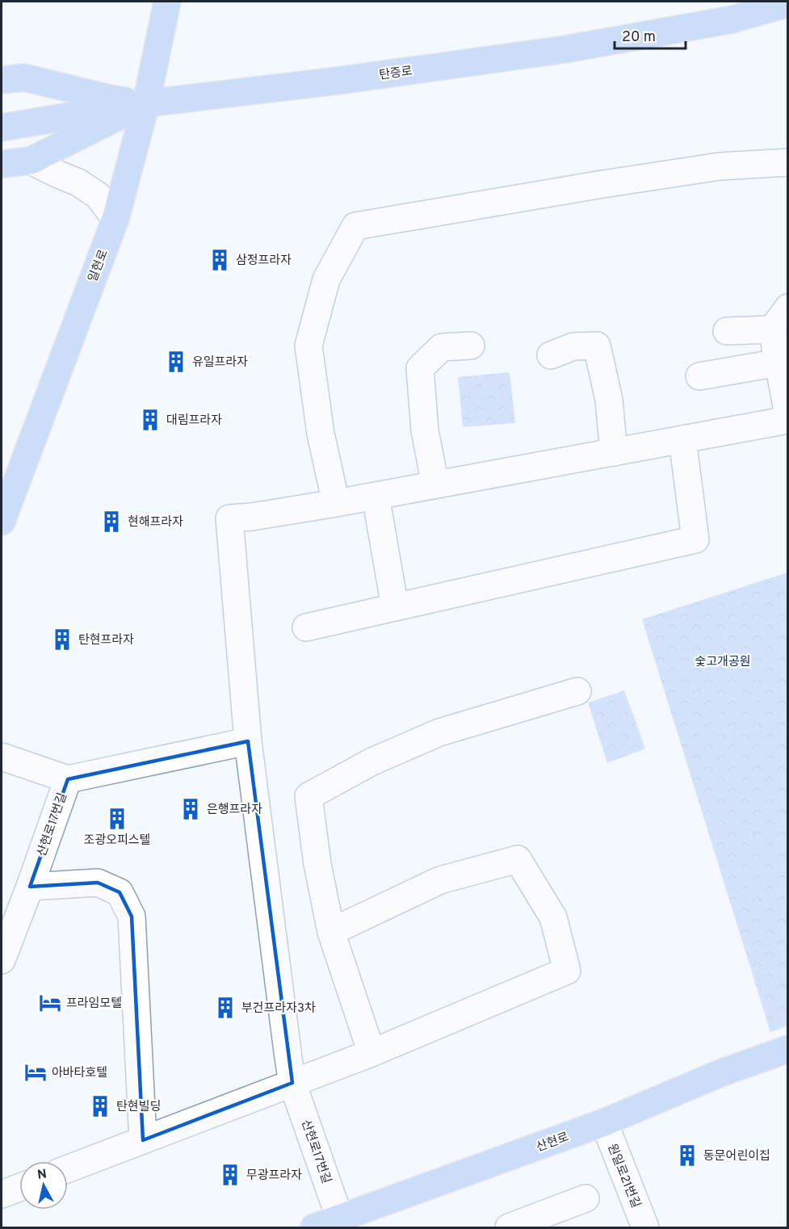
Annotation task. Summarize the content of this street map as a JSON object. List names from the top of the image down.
{
  "streets": {
    "main road": ["탄중로", "일현로", "산현로"],
    "street": ["산현로17번길", "원일로21번길"]
  },
  "crossings": [
    ["탄중로", "일현로"],
    ["산현로17번길", "산현로"],
    ["산현로", "원일로21번길"]
  ],
  "parks": ["숯고개공원"],
  "places": {
    "building": [
      "삼정프라자",
      "유일프라자",
      "대림프라자",
      "현해프라자",
      "탄현프라자",
      "은행프라자",
      "조광오피스텔",
      "부건프라자3차",
      "탄현빌딩",
      "동문어린이집",
      "무광프라자"
    ],
    "hotel": ["프라임모텔", "아바타호텔"]
  },
  "scale_bar": "20 m",
  "north": "top"
}
